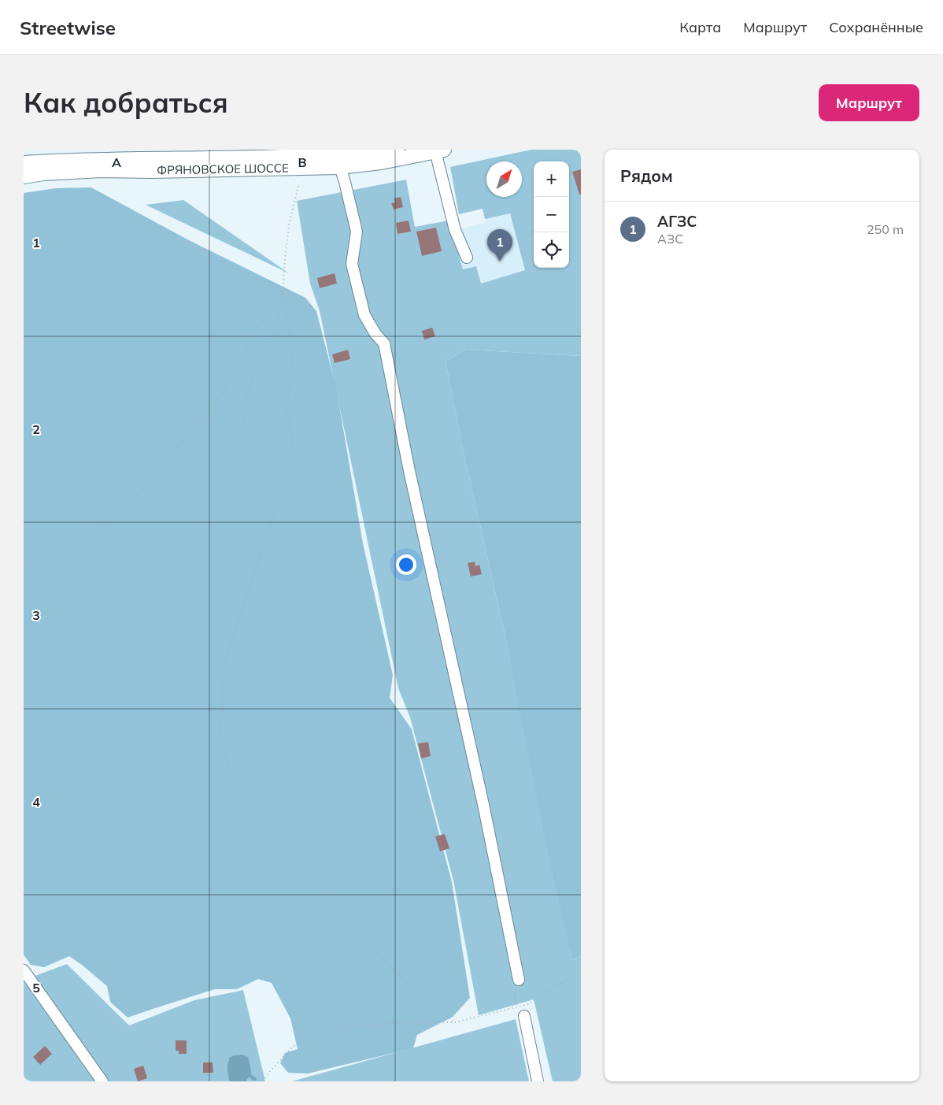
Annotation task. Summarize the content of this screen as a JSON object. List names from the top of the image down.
{
  "streets": {
    "main road": ["ФРЯНОВСКОЕ ШОССЕ"]
  },
  "north": "top right",
  "page": {
    "header": "Streetwise",
    "nav": ["Карта", "Маршрут", "Сохранённые"],
    "buttons": "Маршрут",
    "title": "Как добраться",
    "heading": "Рядом",
    "map_buttons": ["+", "−"],
    "list": [
      {
        "mark": "1",
        "name": "АГЗС",
        "note": "АЗС",
        "value": "250 m"
      }
    ],
    "pins": "1"
  },
  "grid": {
    "columns": ["A", "B"],
    "rows": [
      "1",
      "2",
      "3",
      "4",
      "5"
    ]
  }
}
